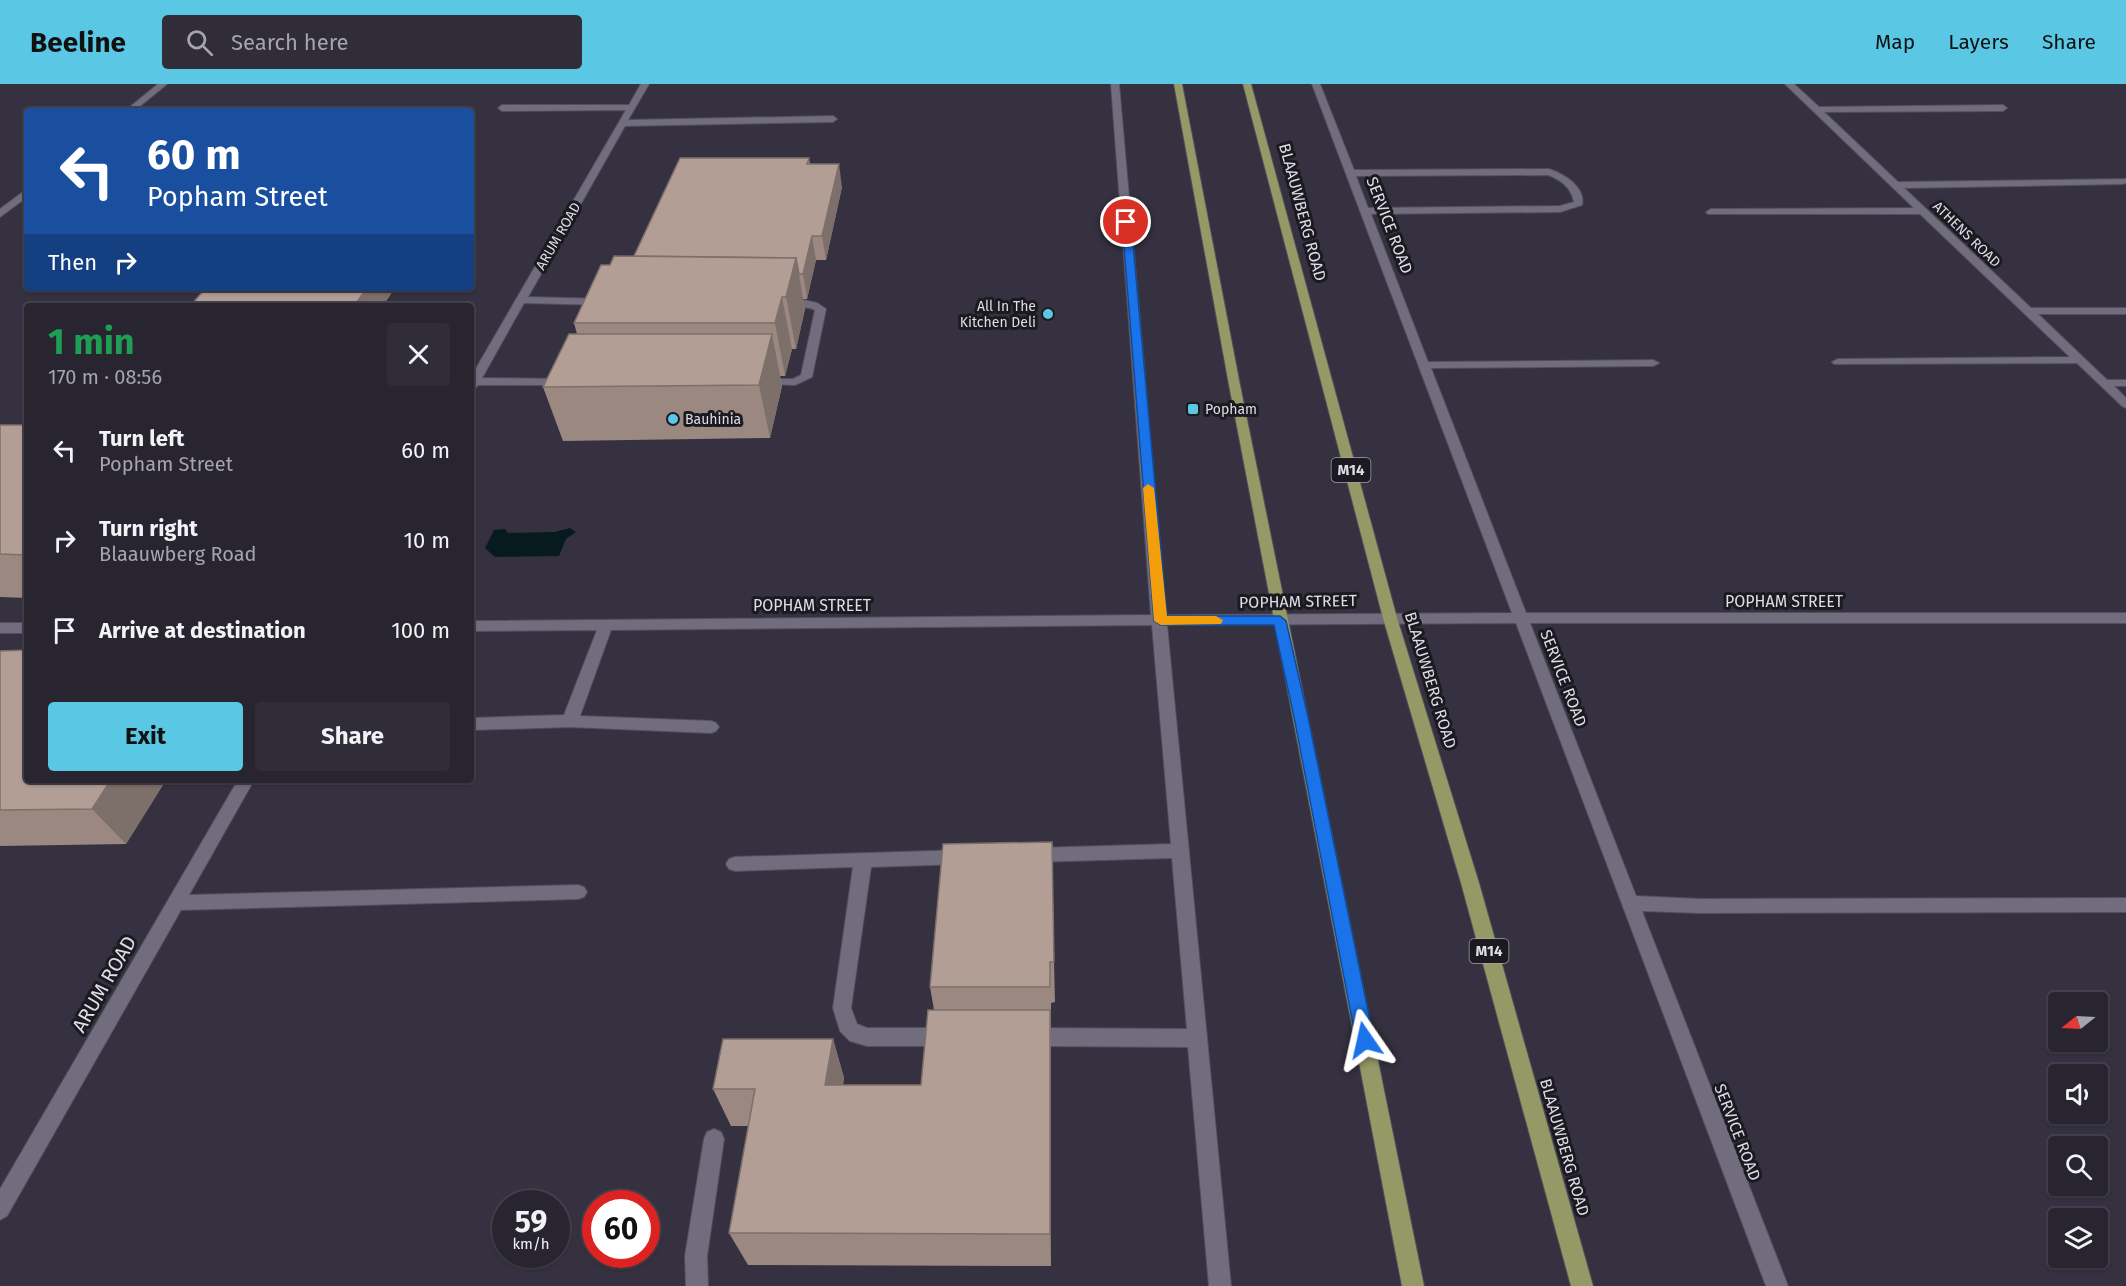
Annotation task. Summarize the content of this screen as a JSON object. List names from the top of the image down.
{
  "streets": {
    "main road": ["BLAAUWBERG ROAD", "M14"],
    "street": [
      "SERVICE ROAD",
      "ATHENS ROAD",
      "ARUM ROAD",
      "POPHAM STREET"
    ]
  },
  "crossings": [
    ["BLAAUWBERG ROAD", "POPHAM STREET"],
    ["SERVICE ROAD", "POPHAM STREET"]
  ],
  "places": {
    "other": ["All In The Kitchen Deli", "Bauhinia"],
    "transit": ["Popham"]
  },
  "north": "left",
  "page": {
    "header": "Beeline",
    "search": "Search here",
    "nav": ["Map", "Layers", "Share"],
    "turn": ["60 m", "Popham Street"],
    "then": "Then",
    "heading": ["1 min", "170 m · 08:56"],
    "list": [
      {
        "name": "Turn left",
        "note": "Popham Street",
        "value": "60 m"
      },
      {
        "name": "Turn right",
        "note": "Blaauwberg Road",
        "value": "10 m"
      },
      {
        "name": "Arrive at destination",
        "value": "100 m"
      }
    ],
    "buttons": ["Exit", "Share"],
    "speed": "59 km/h",
    "limit": "60"
  }
}
